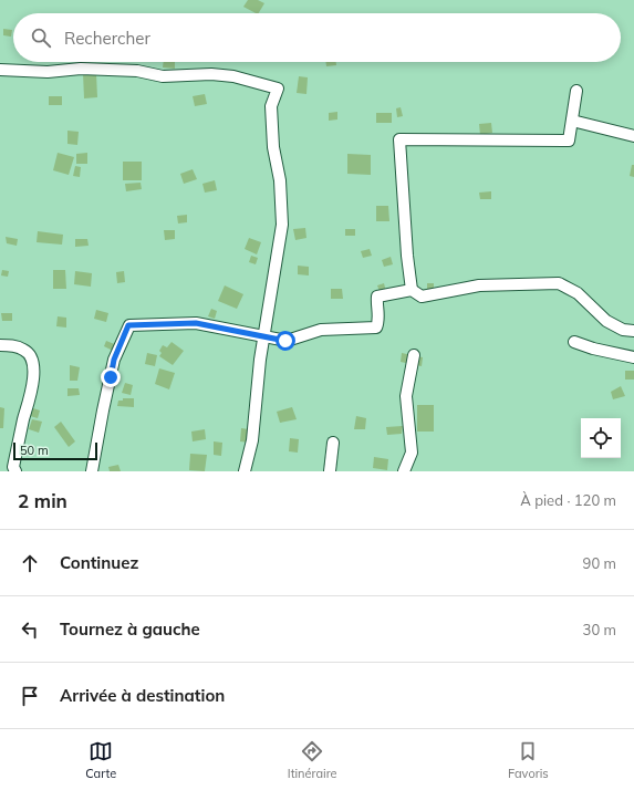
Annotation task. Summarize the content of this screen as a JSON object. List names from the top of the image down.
{
  "scale_bar": "50 m",
  "page": {
    "search": "Rechercher",
    "scale": "50 m",
    "heading": ["2 min", "À pied · 120 m"],
    "list": [
      ["Continuez", "90 m"],
      ["Tournez à gauche", "30 m"],
      "Arrivée à destination"
    ],
    "nav": ["Carte", "Itinéraire", "Favoris"]
  }
}
